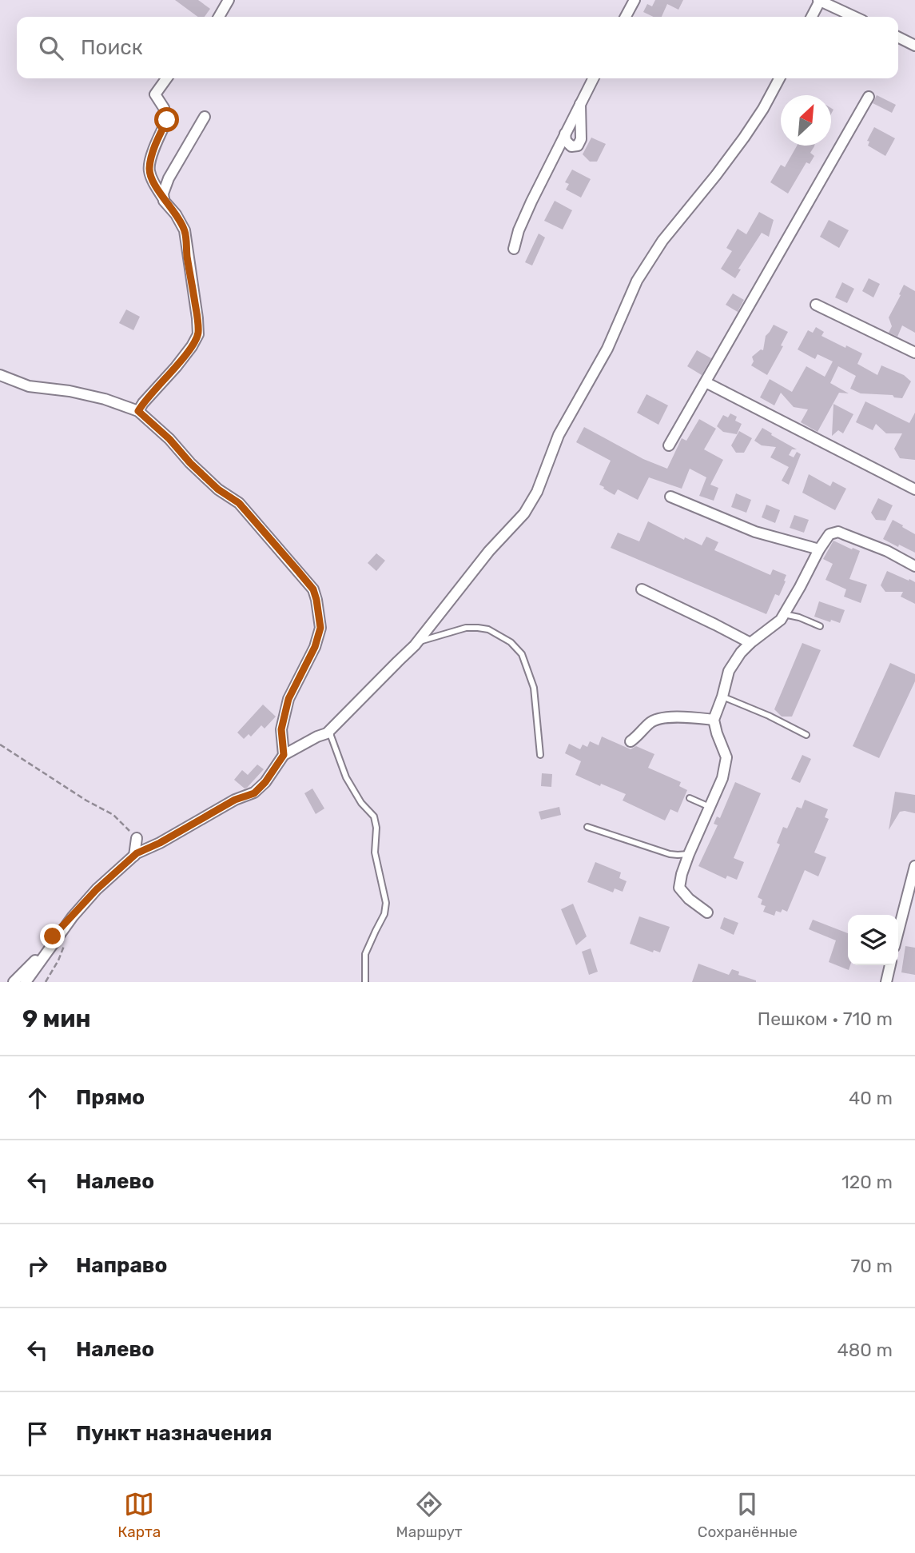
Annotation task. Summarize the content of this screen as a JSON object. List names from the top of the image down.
{
  "north": "top right",
  "page": {
    "search": "Поиск",
    "heading": ["9 мин", "Пешком · 710 m"],
    "list": [
      ["Прямо", "40 m"],
      ["Налево", "120 m"],
      ["Направо", "70 m"],
      ["Налево", "480 m"],
      "Пункт назначения"
    ],
    "nav": ["Карта", "Маршрут", "Сохранённые"]
  }
}
